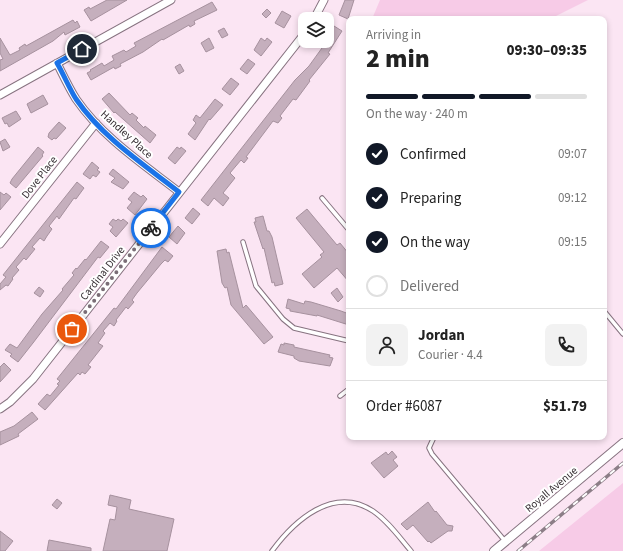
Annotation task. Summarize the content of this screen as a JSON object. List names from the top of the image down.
{
  "streets": {
    "street": [
      "Handley Place",
      "Dove Place",
      "Cardinal Drive",
      "Royall Avenue"
    ]
  },
  "crossings": [
    ["Handley Place", "Dove Place"],
    ["Handley Place", "Cardinal Drive"]
  ],
  "page": {
    "heading": ["2 min", "Arriving in", "09:30–09:35"],
    "panel": [
      "Jordan",
      "Courier · 4.4",
      "Order #6087",
      "$51.79"
    ],
    "bar": "On the way · 240 m",
    "list": [
      ["Confirmed", "09:07"],
      ["Preparing", "09:12"],
      ["On the way", "09:15"],
      "Delivered"
    ]
  }
}
